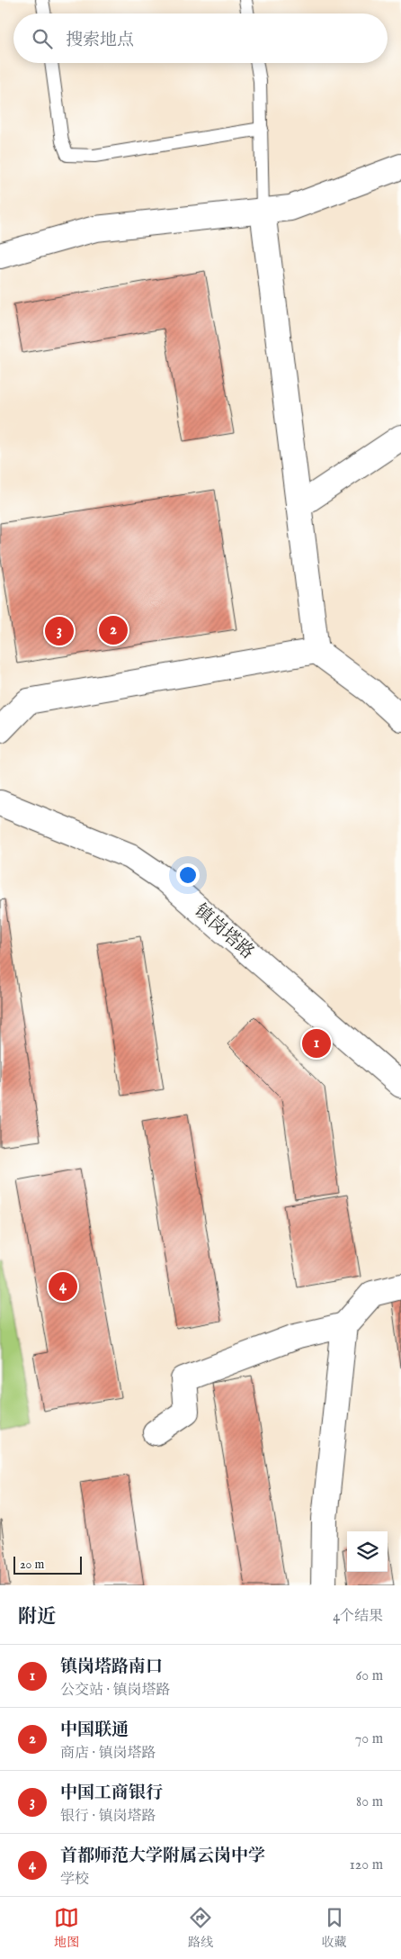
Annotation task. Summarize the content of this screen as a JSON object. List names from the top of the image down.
{
  "streets": {
    "street": ["镇岗塔路"]
  },
  "scale_bar": "20 m",
  "page": {
    "search": "搜索地点",
    "pins": [
      "2",
      "3",
      "1",
      "4"
    ],
    "scale": "20 m",
    "heading": ["附近", "4个结果"],
    "list": [
      {
        "mark": "1",
        "name": "镇岗塔路南口",
        "note": "公交站 · 镇岗塔路",
        "value": "60 m"
      },
      {
        "mark": "2",
        "name": "中国联通",
        "note": "商店 · 镇岗塔路",
        "value": "70 m"
      },
      {
        "mark": "3",
        "name": "中国工商银行",
        "note": "银行 · 镇岗塔路",
        "value": "80 m"
      },
      {
        "mark": "4",
        "name": "首都师范大学附属云岗中学",
        "note": "学校",
        "value": "120 m"
      }
    ],
    "nav": ["地图", "路线", "收藏"]
  }
}
